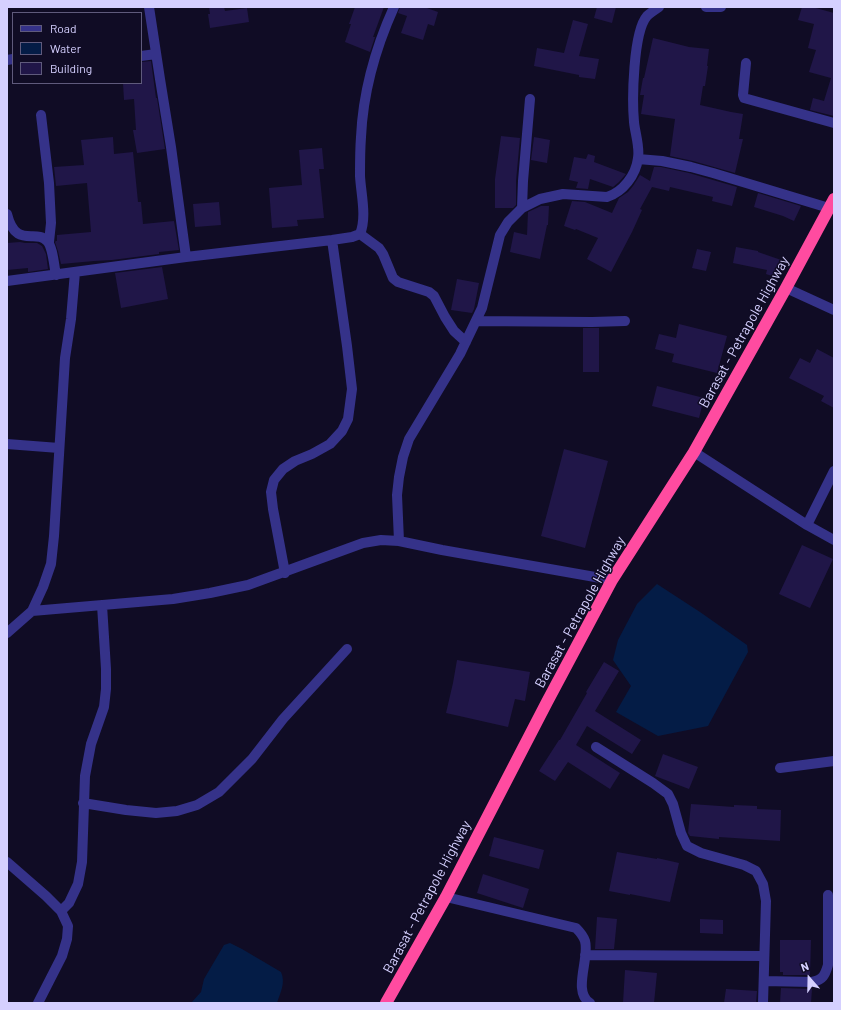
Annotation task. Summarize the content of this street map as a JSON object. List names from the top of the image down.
{
  "streets": {
    "highway": ["Barasat - Petrapole Highway"]
  },
  "legend": ["Road", "Water", "Building"],
  "north": "top"
}
